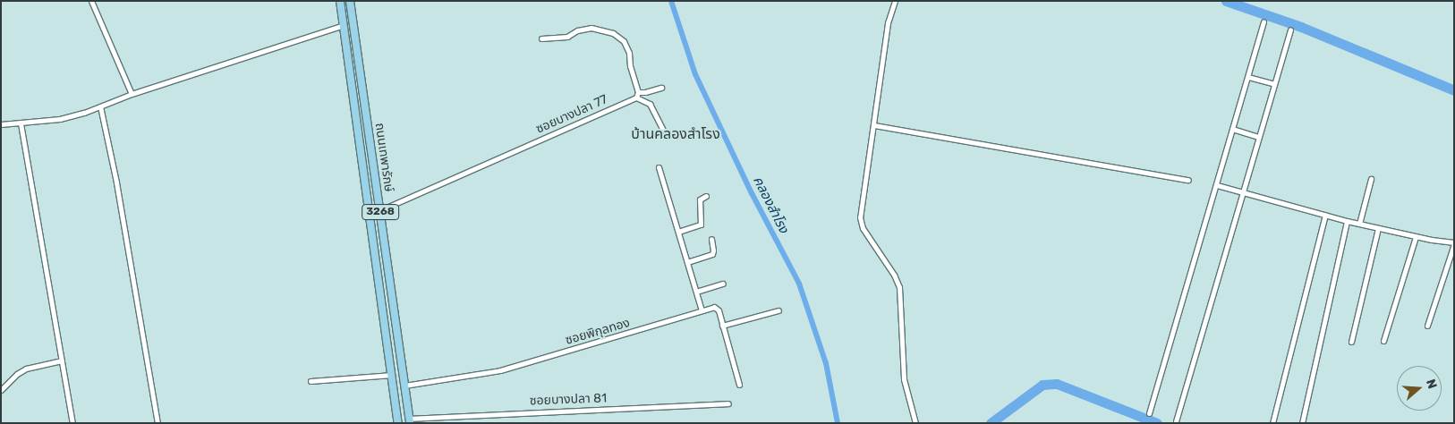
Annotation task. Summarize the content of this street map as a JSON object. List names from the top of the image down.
{
  "streets": {
    "main road": ["ถนนเทพารักษ์", "3268"],
    "street": ["ซอยบางปลา 77", "ซอยพิกุลทอง", "ซอยบางปลา 81"]
  },
  "crossings": [
    ["ซอยบางปลา 77", "ถนนเทพารักษ์"],
    ["ถนนเทพารักษ์", "ซอยพิกุลทอง"],
    ["ถนนเทพารักษ์", "ซอยบางปลา 81"]
  ],
  "districts": ["บ้านคลองสำโรง"],
  "water": ["คลองสำโรง"],
  "north": "right"
}
